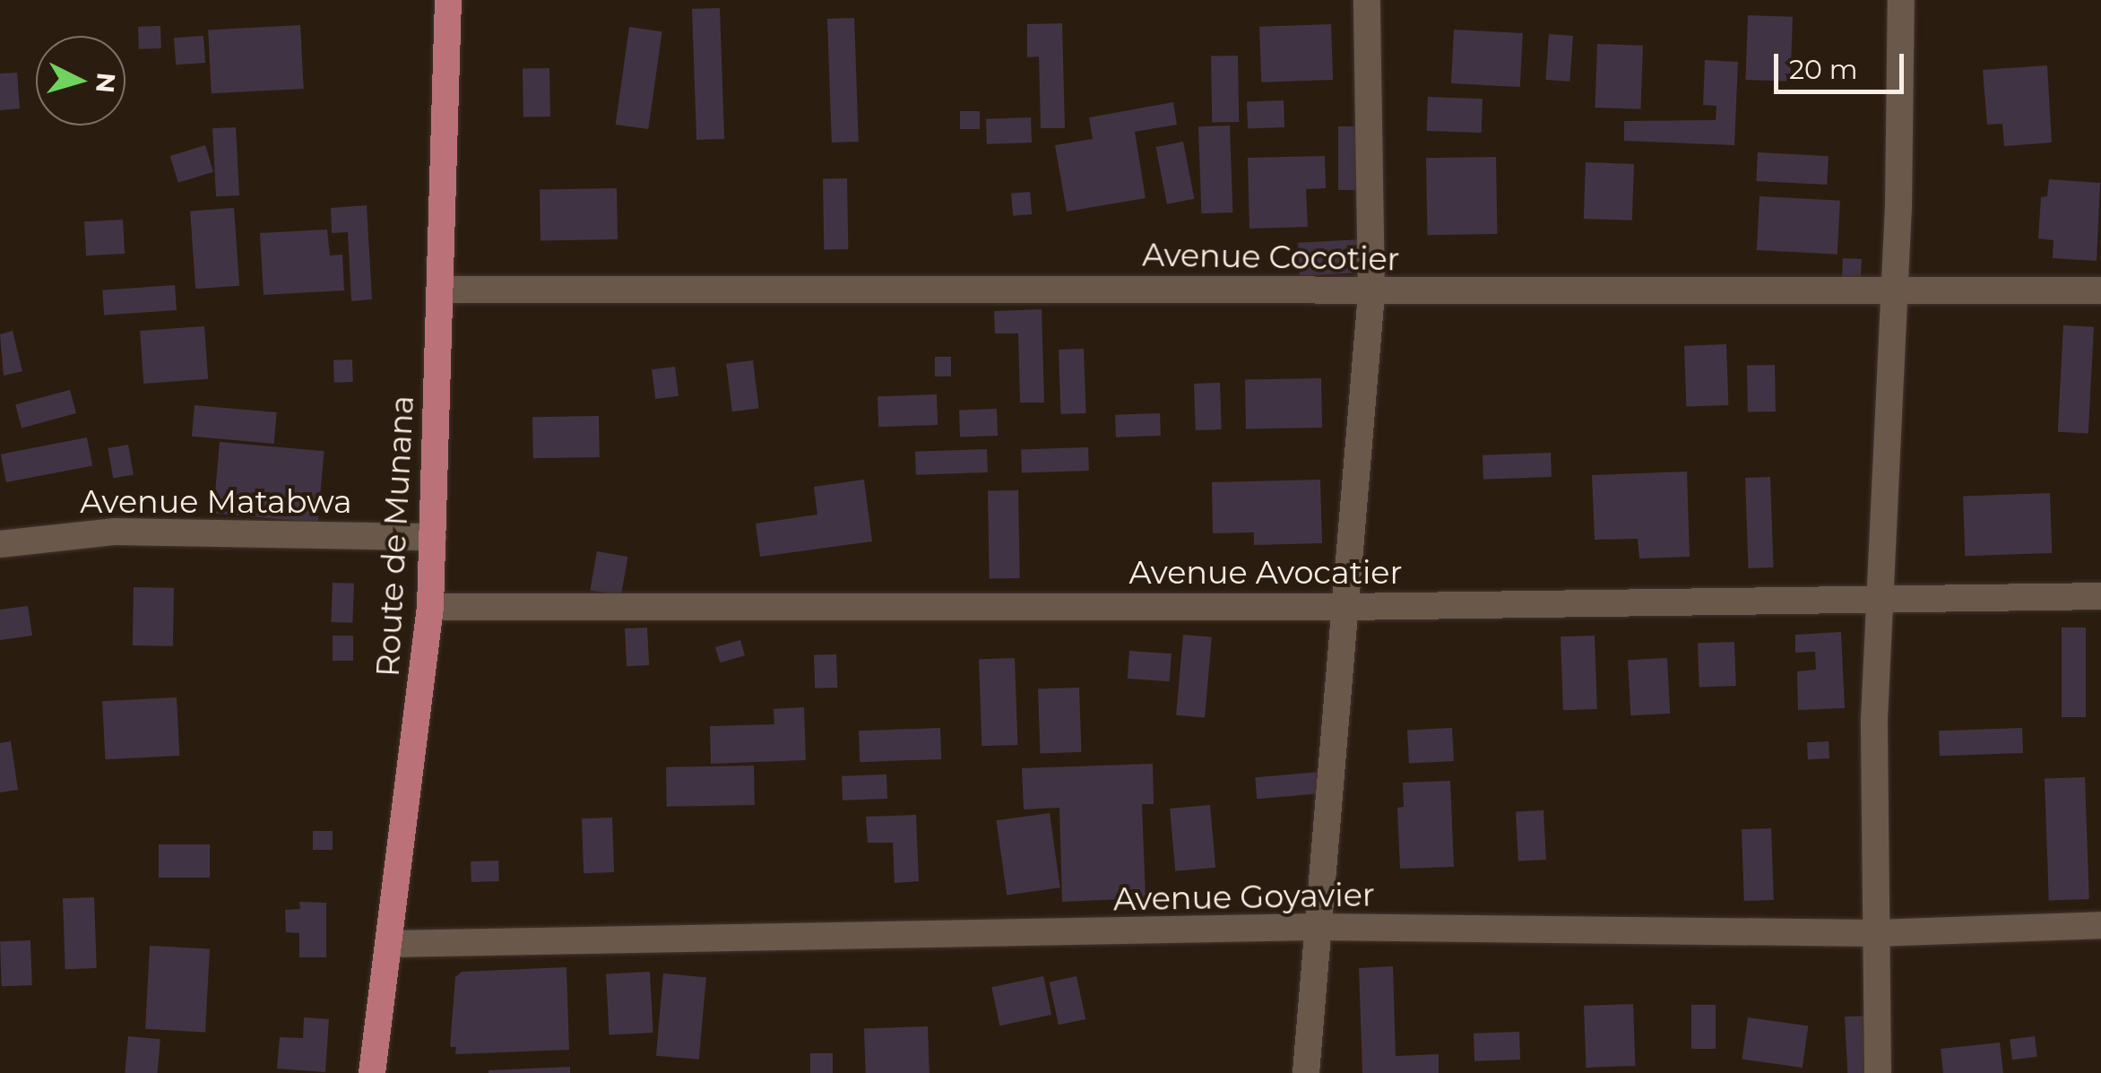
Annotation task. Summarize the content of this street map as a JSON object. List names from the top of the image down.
{
  "streets": {
    "main road": ["Route de Munana"],
    "street": [
      "Avenue Cocotier",
      "Avenue Matabwa",
      "Avenue Avocatier",
      "Avenue Goyavier"
    ]
  },
  "crossings": [
    ["Avenue Cocotier", "Route de Munana"],
    ["Avenue Matabwa", "Route de Munana"],
    ["Route de Munana", "Avenue Avocatier"],
    ["Route de Munana", "Avenue Goyavier"]
  ],
  "scale_bar": "20 m",
  "north": "right"
}
